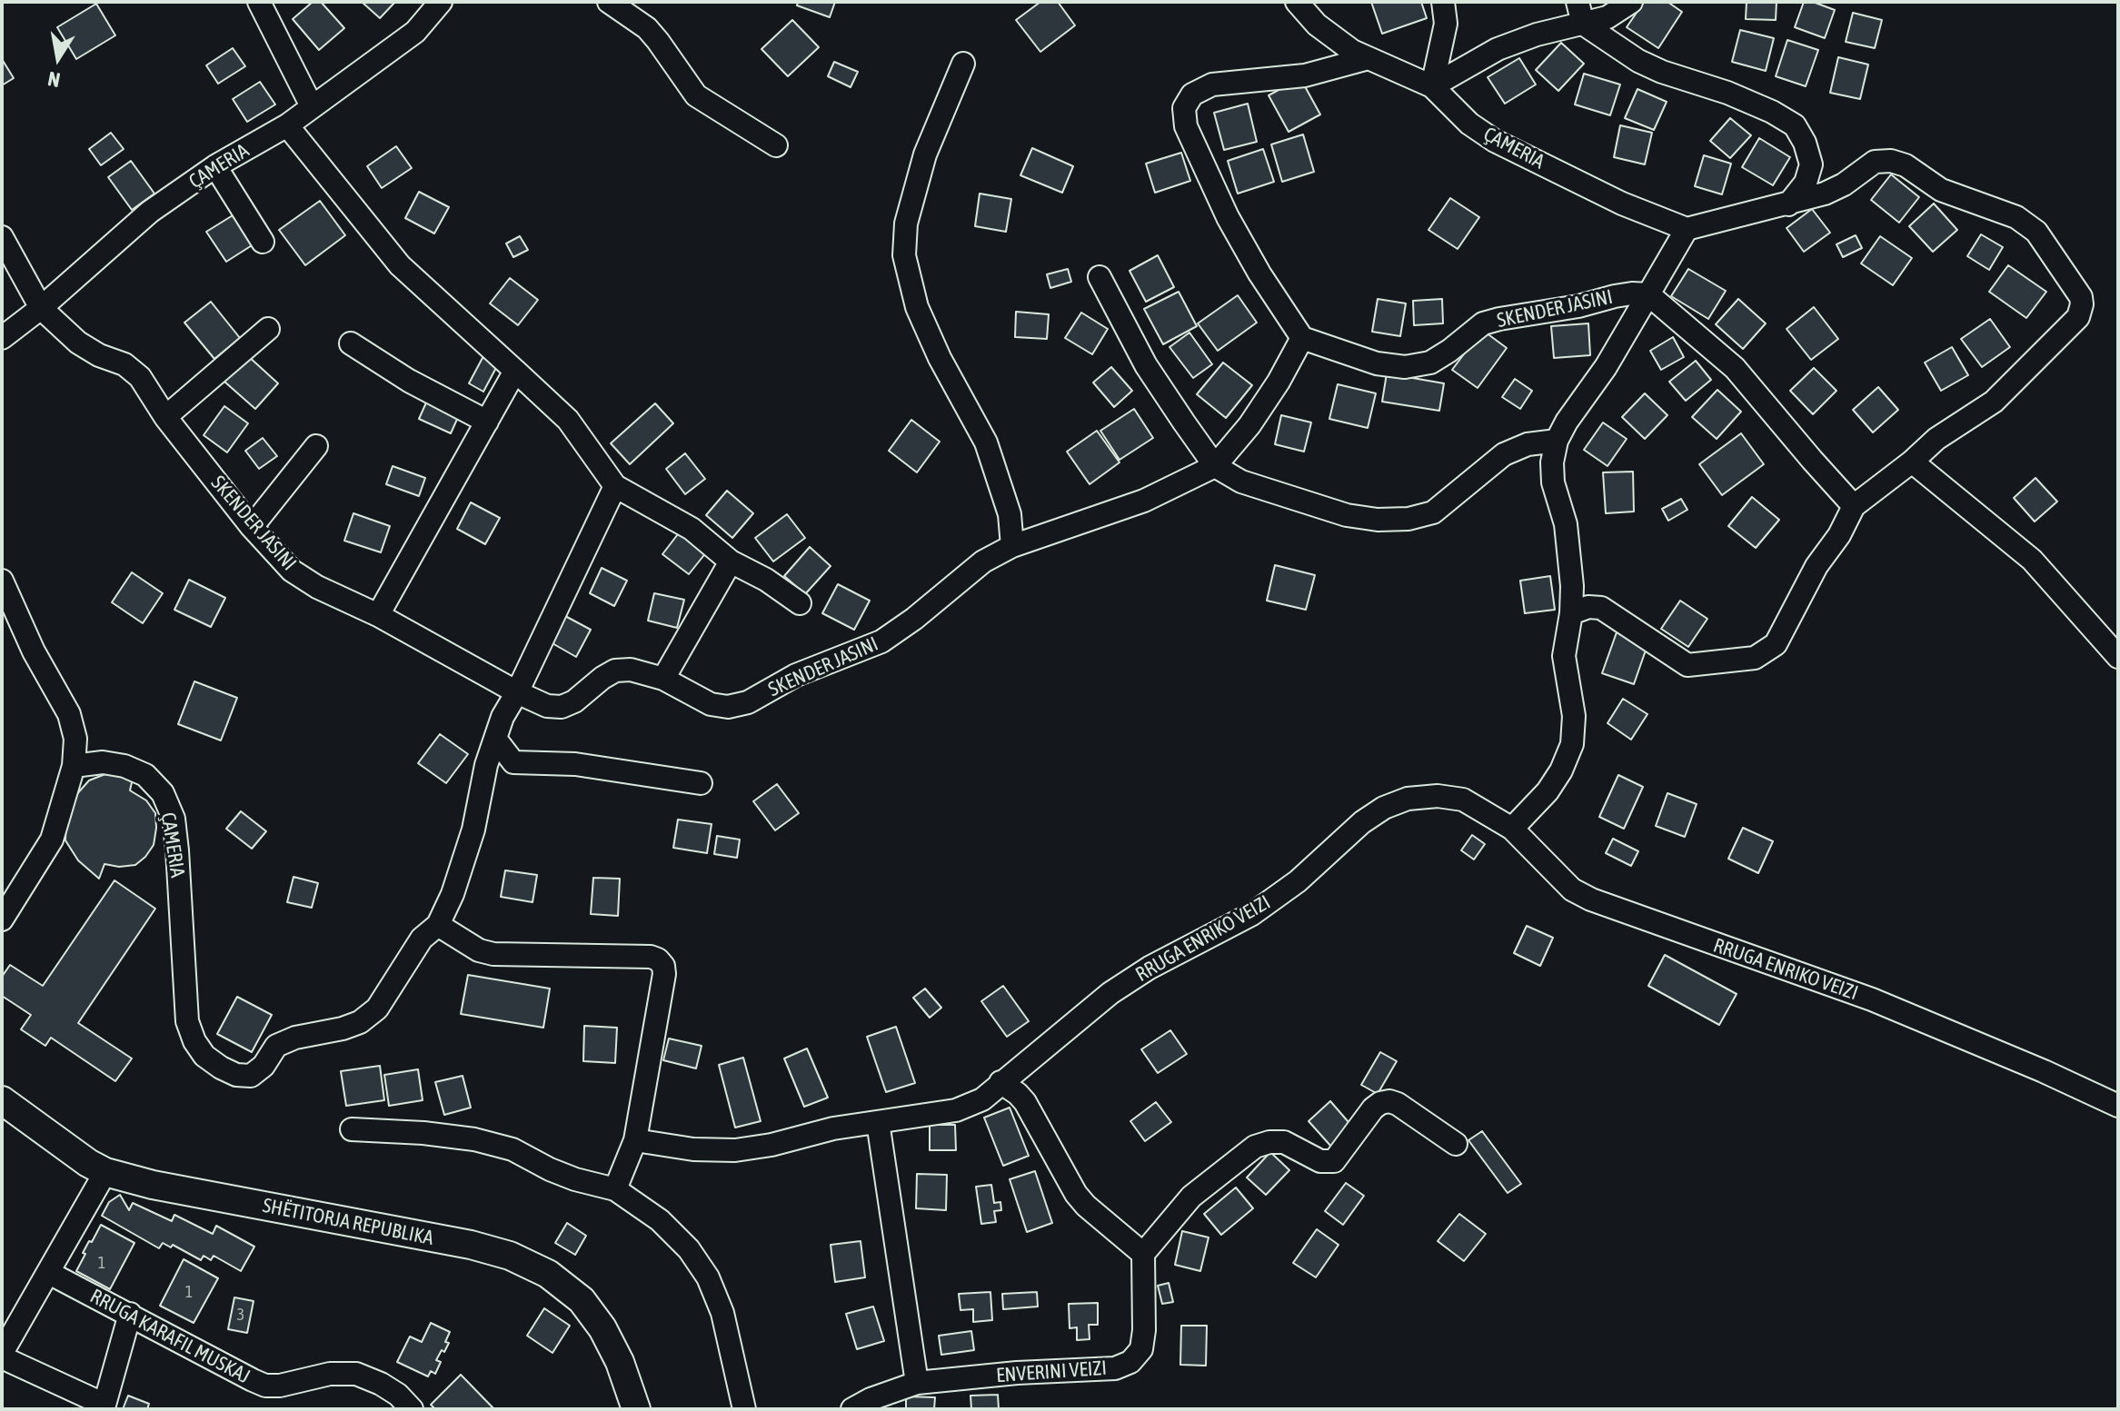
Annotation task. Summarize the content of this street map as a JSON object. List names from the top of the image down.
{
  "streets": {
    "main road": ["SHËTITORJA REPUBLIKA"],
    "street": [
      "ÇAMERIA",
      "SKENDER JASINI",
      "RRUGA ENRIKO VEIZI",
      "RRUGA KARAFIL MUSKAJ",
      "ENVERINI VEIZI"
    ]
  },
  "crossings": [
    ["ÇAMERIA", "SKENDER JASINI"]
  ],
  "house_numbers": ["1", "1", "3"],
  "north": "bottom"
}
